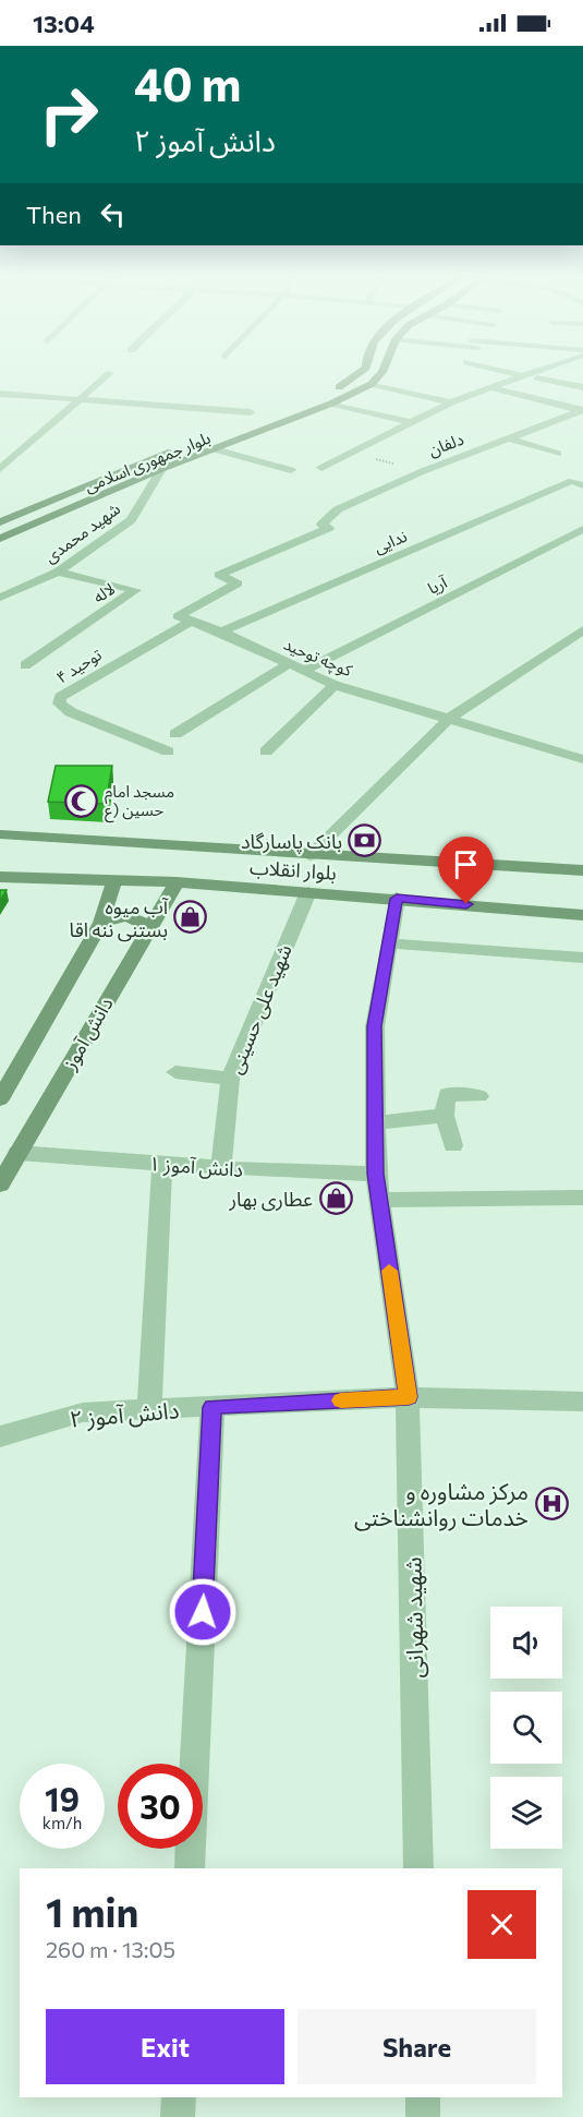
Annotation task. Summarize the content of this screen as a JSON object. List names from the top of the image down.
{
  "streets": {
    "main road": ["بلوار جمهوری اسلامی", "بلوار انقلاب", "دانش آموز"],
    "street": [
      "دلفان",
      "شهید محمدی",
      "ندایی",
      "آریا",
      "لاله",
      "کوچه توحید",
      "توحید ۴",
      "شهید علی حسینی",
      "دانش آموز ۱",
      "دانش آموز ۲",
      "شهید شهرانی"
    ]
  },
  "crossings": [
    ["دلفان", "کوچه توحید"],
    ["بلوار جمهوری اسلامی", "شهید محمدی"],
    ["شهید محمدی", "لاله"],
    ["ندایی", "کوچه توحید"],
    ["آریا", "کوچه توحید"],
    ["کوچه توحید", "توحید ۴"],
    ["بلوار انقلاب", "شهید علی حسینی"],
    ["بلوار انقلاب", "دانش آموز"],
    ["بلوار انقلاب", "شهید شهرانی"],
    ["شهید علی حسینی", "دانش آموز ۱"],
    ["دانش آموز", "دانش آموز ۱"],
    ["دانش آموز ۱", "شهید شهرانی"],
    ["دانش آموز ۲", "شهید شهرانی"]
  ],
  "places": {
    "mosque": ["مسجد امام حسین (ع"],
    "bank": ["بانک پاسارگاد"],
    "shop": ["آب میوه بستنی ننه اقا", "عطاری بهار"],
    "hospital": ["مرکز مشاوره و خدمات روانشناختی"]
  },
  "page": {
    "status": "13:04",
    "turn": ["40 m", "دانش آموز ۲"],
    "then": "Then",
    "speed": "19 km/h",
    "limit": "30",
    "heading": ["1 min", "260 m · 13:05"],
    "buttons": ["Exit", "Share"]
  }
}
